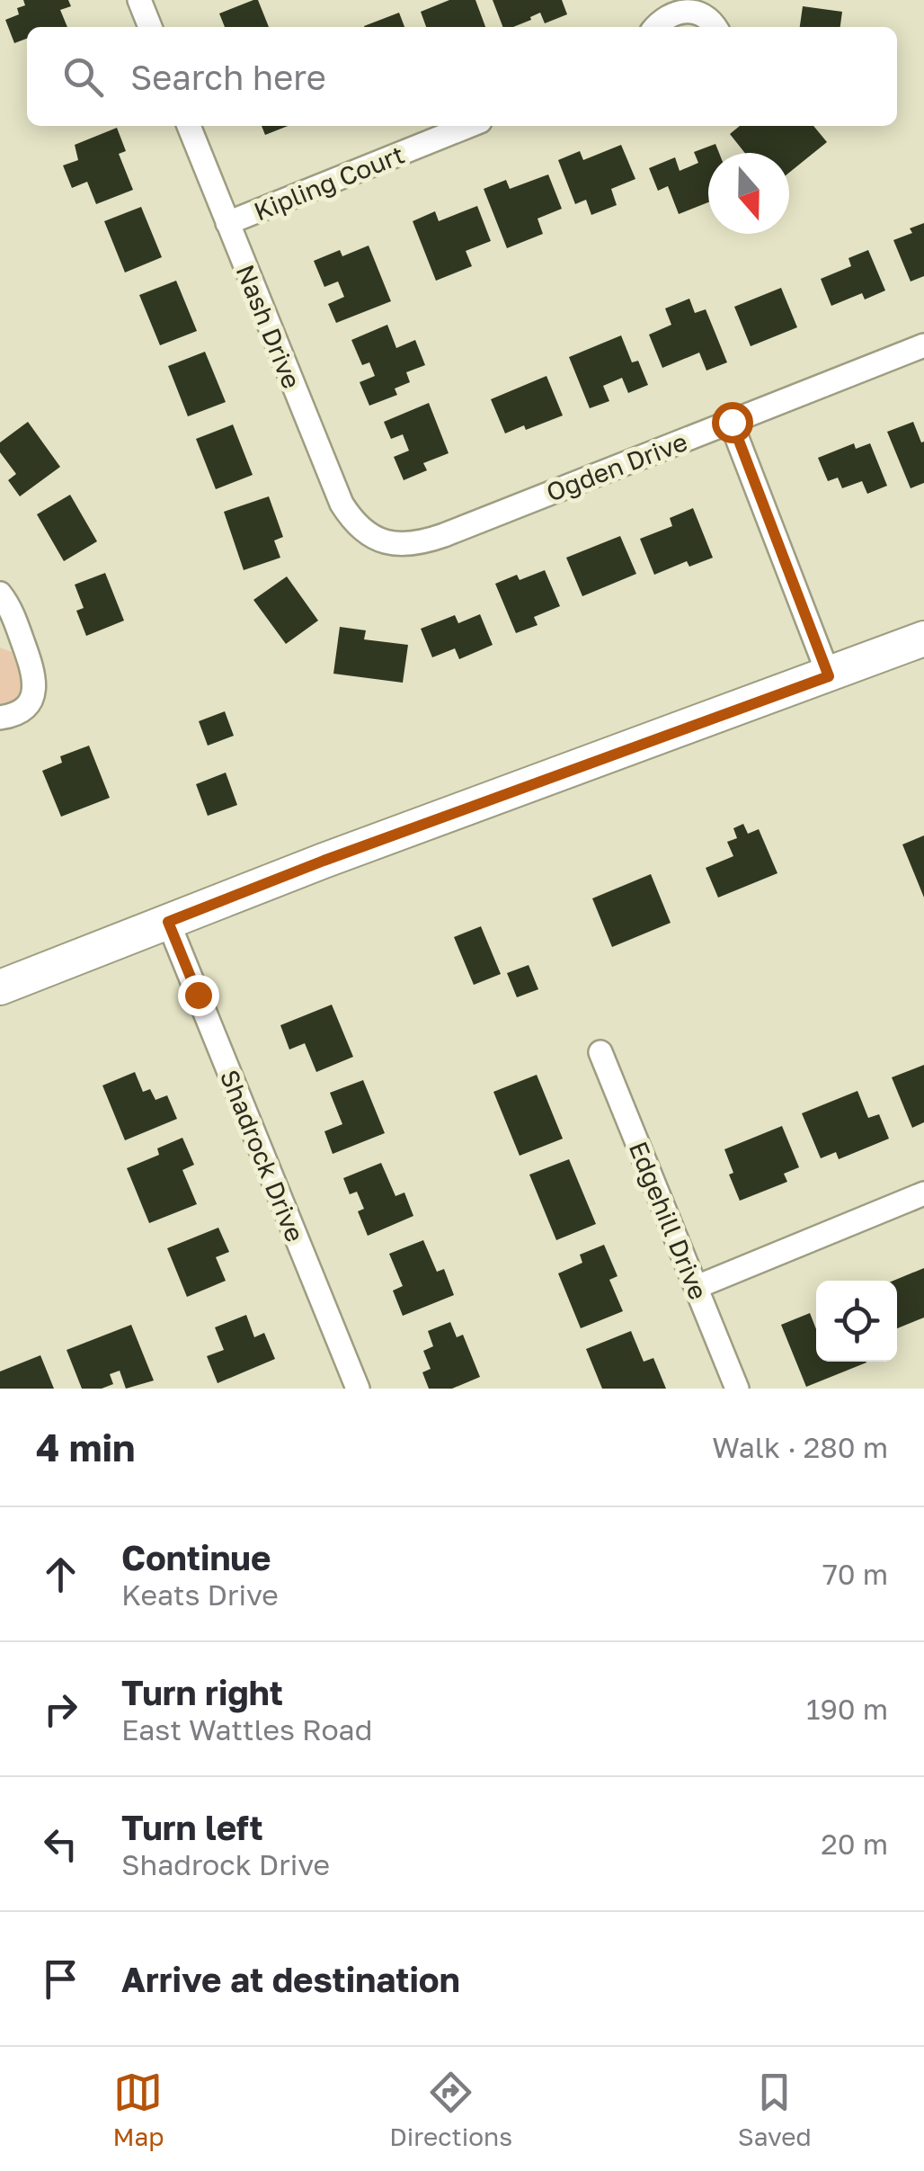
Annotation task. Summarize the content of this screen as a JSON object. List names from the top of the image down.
{
  "streets": {
    "street": [
      "Kipling Court",
      "Nash Drive",
      "Ogden Drive",
      "Shadrock Drive",
      "Edgehill Drive"
    ]
  },
  "crossings": [
    ["Kipling Court", "Nash Drive"],
    ["Nash Drive", "Ogden Drive"]
  ],
  "north": "bottom",
  "page": {
    "search": "Search here",
    "heading": ["4 min", "Walk · 280 m"],
    "list": [
      ["Continue", "Keats Drive", "70 m"],
      ["Turn right", "East Wattles Road", "190 m"],
      ["Turn left", "Shadrock Drive", "20 m"],
      "Arrive at destination"
    ],
    "nav": ["Map", "Directions", "Saved"]
  }
}
